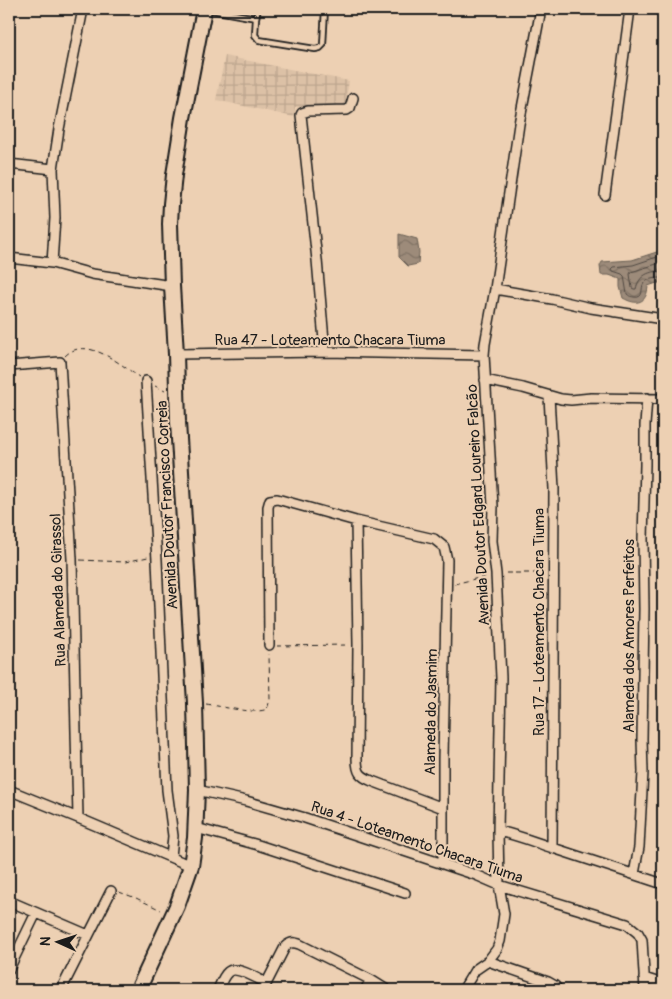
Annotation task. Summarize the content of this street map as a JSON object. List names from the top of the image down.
{
  "streets": {
    "main road": ["Avenida Doutor Francisco Correia"],
    "street": [
      "Rua 47 - Loteamento Chacara Tiuma",
      "Avenida Doutor Edgard Loureiro Falcão",
      "Rua Alameda do Girassol",
      "Rua 17 - Loteamento Chacara Tiuma",
      "Alameda dos Amores Perfeitos",
      "Alameda do Jasmim",
      "Rua 4 - Loteamento Chacara Tiuma"
    ]
  },
  "crossings": [
    ["Rua 47 - Loteamento Chacara Tiuma", "Avenida Doutor Francisco Correia"],
    ["Rua 47 - Loteamento Chacara Tiuma", "Avenida Doutor Edgard Loureiro Falcão"],
    ["Avenida Doutor Francisco Correia", "Rua 4 - Loteamento Chacara Tiuma"],
    ["Avenida Doutor Edgard Loureiro Falcão", "Rua 4 - Loteamento Chacara Tiuma"],
    ["Alameda do Jasmim", "Rua 4 - Loteamento Chacara Tiuma"]
  ],
  "north": "left"
}
